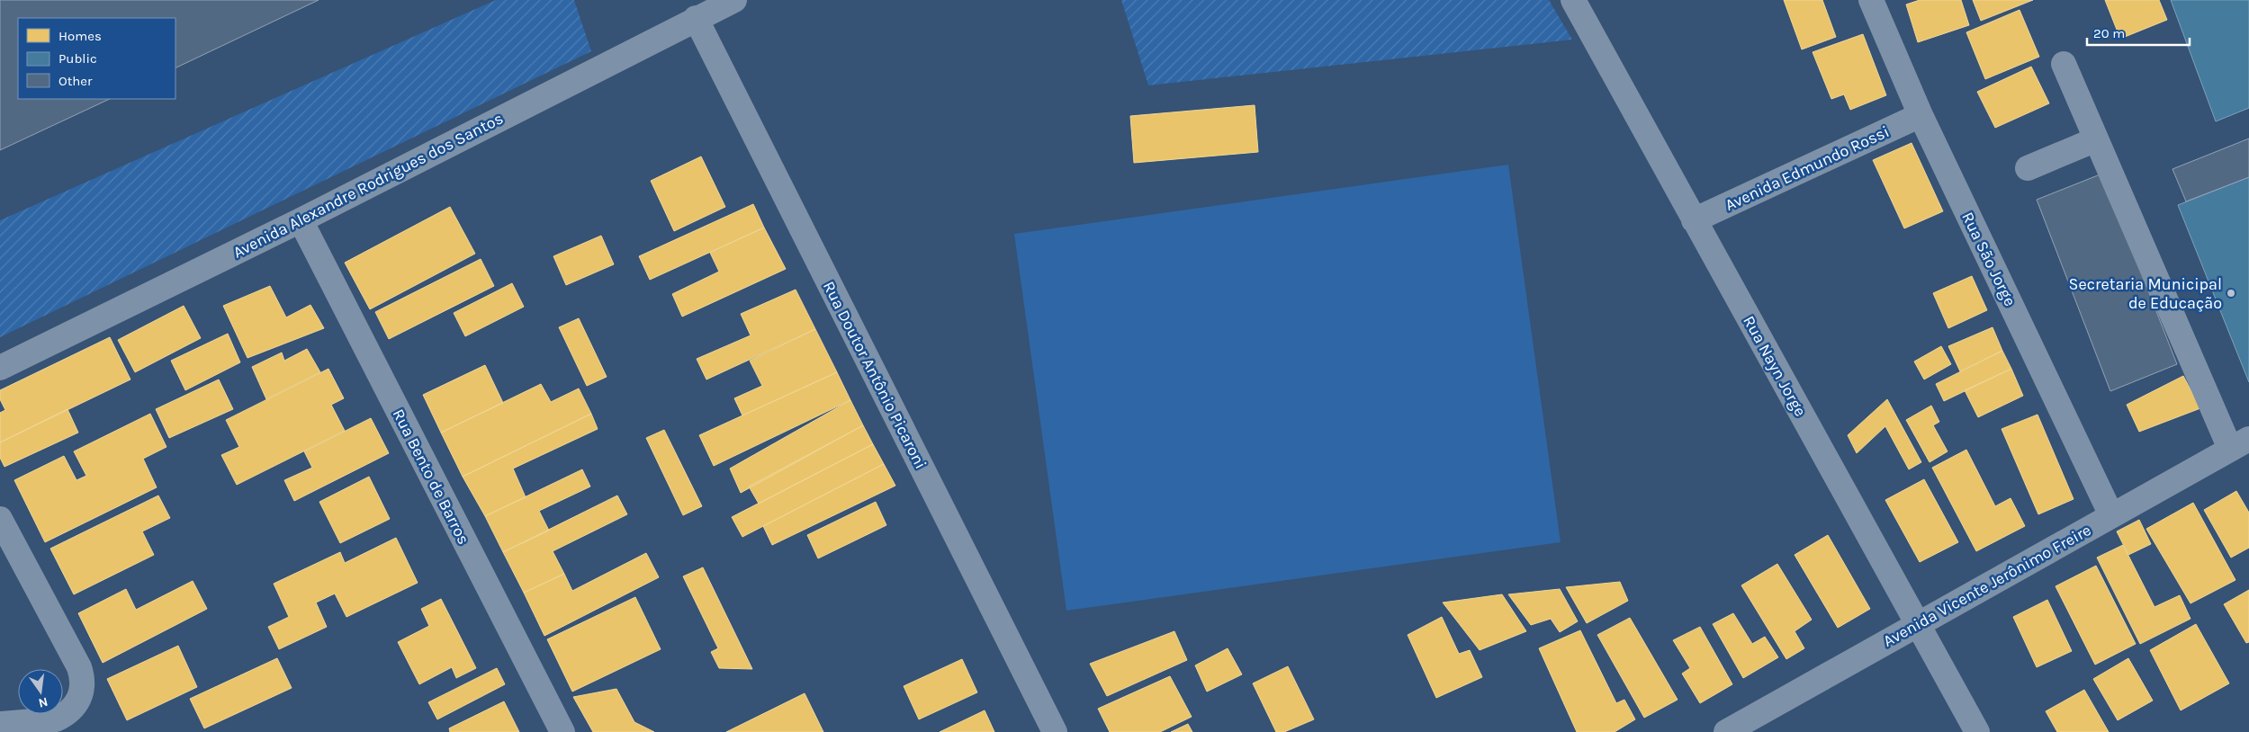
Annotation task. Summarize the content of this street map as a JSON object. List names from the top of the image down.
{
  "streets": {
    "street": [
      "Avenida Edmundo Rossi",
      "Avenida Alexandre Rodrigues dos Santos",
      "Rua São Jorge",
      "Rua Nayn Jorge",
      "Rua Doutor Antônio Picaroni",
      "Rua Bento de Barros",
      "Avenida Vicente Jerônimo Freire"
    ]
  },
  "crossings": [
    ["Avenida Edmundo Rossi", "Rua São Jorge"],
    ["Avenida Edmundo Rossi", "Rua Nayn Jorge"],
    ["Avenida Alexandre Rodrigues dos Santos", "Rua Doutor Antônio Picaroni"],
    ["Avenida Alexandre Rodrigues dos Santos", "Rua Bento de Barros"],
    ["Rua São Jorge", "Avenida Vicente Jerônimo Freire"],
    ["Rua Nayn Jorge", "Avenida Vicente Jerônimo Freire"]
  ],
  "places": ["Secretaria Municipal de Educação"],
  "legend": ["Homes", "Public", "Other"],
  "scale_bar": "20 m",
  "north": "bottom"
}
